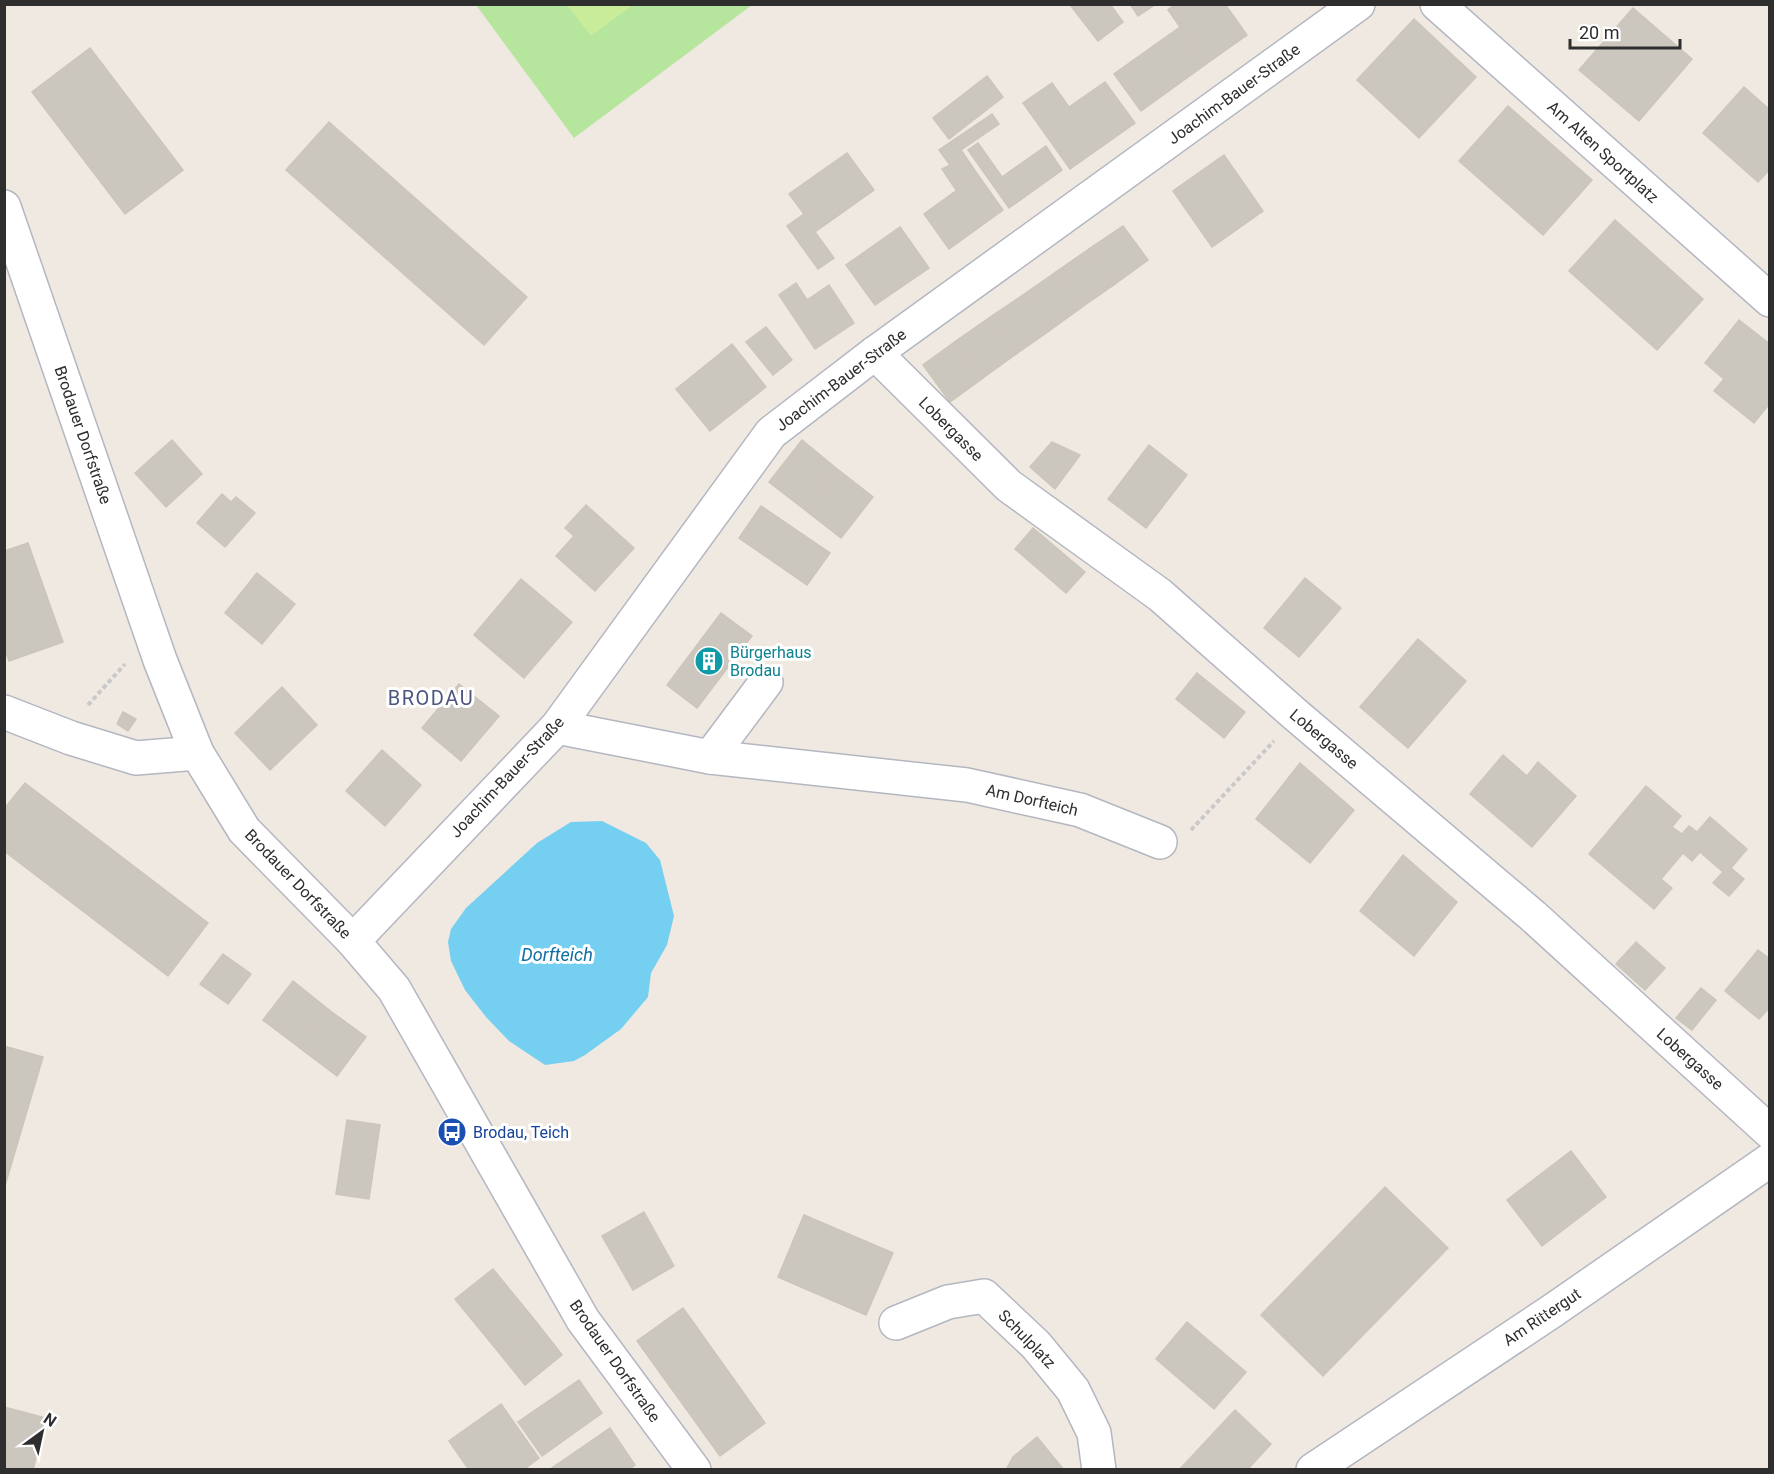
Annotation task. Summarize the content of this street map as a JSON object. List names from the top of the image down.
{
  "streets": {
    "street": [
      "Joachim-Bauer-Straße",
      "Am Alten Sportplatz",
      "Lobergasse",
      "Brodauer Dorfstraße",
      "Am Dorfteich",
      "Am Rittergut",
      "Schulplatz"
    ]
  },
  "crossings": [
    ["Joachim-Bauer-Straße", "Lobergasse"],
    ["Joachim-Bauer-Straße", "Brodauer Dorfstraße"],
    ["Joachim-Bauer-Straße", "Am Dorfteich"]
  ],
  "districts": ["BRODAU"],
  "water": ["Dorfteich"],
  "places": {
    "building": ["Bürgerhaus Brodau"],
    "bus stop": ["Brodau, Teich"]
  },
  "scale_bar": "20 m",
  "north": "top right"
}
